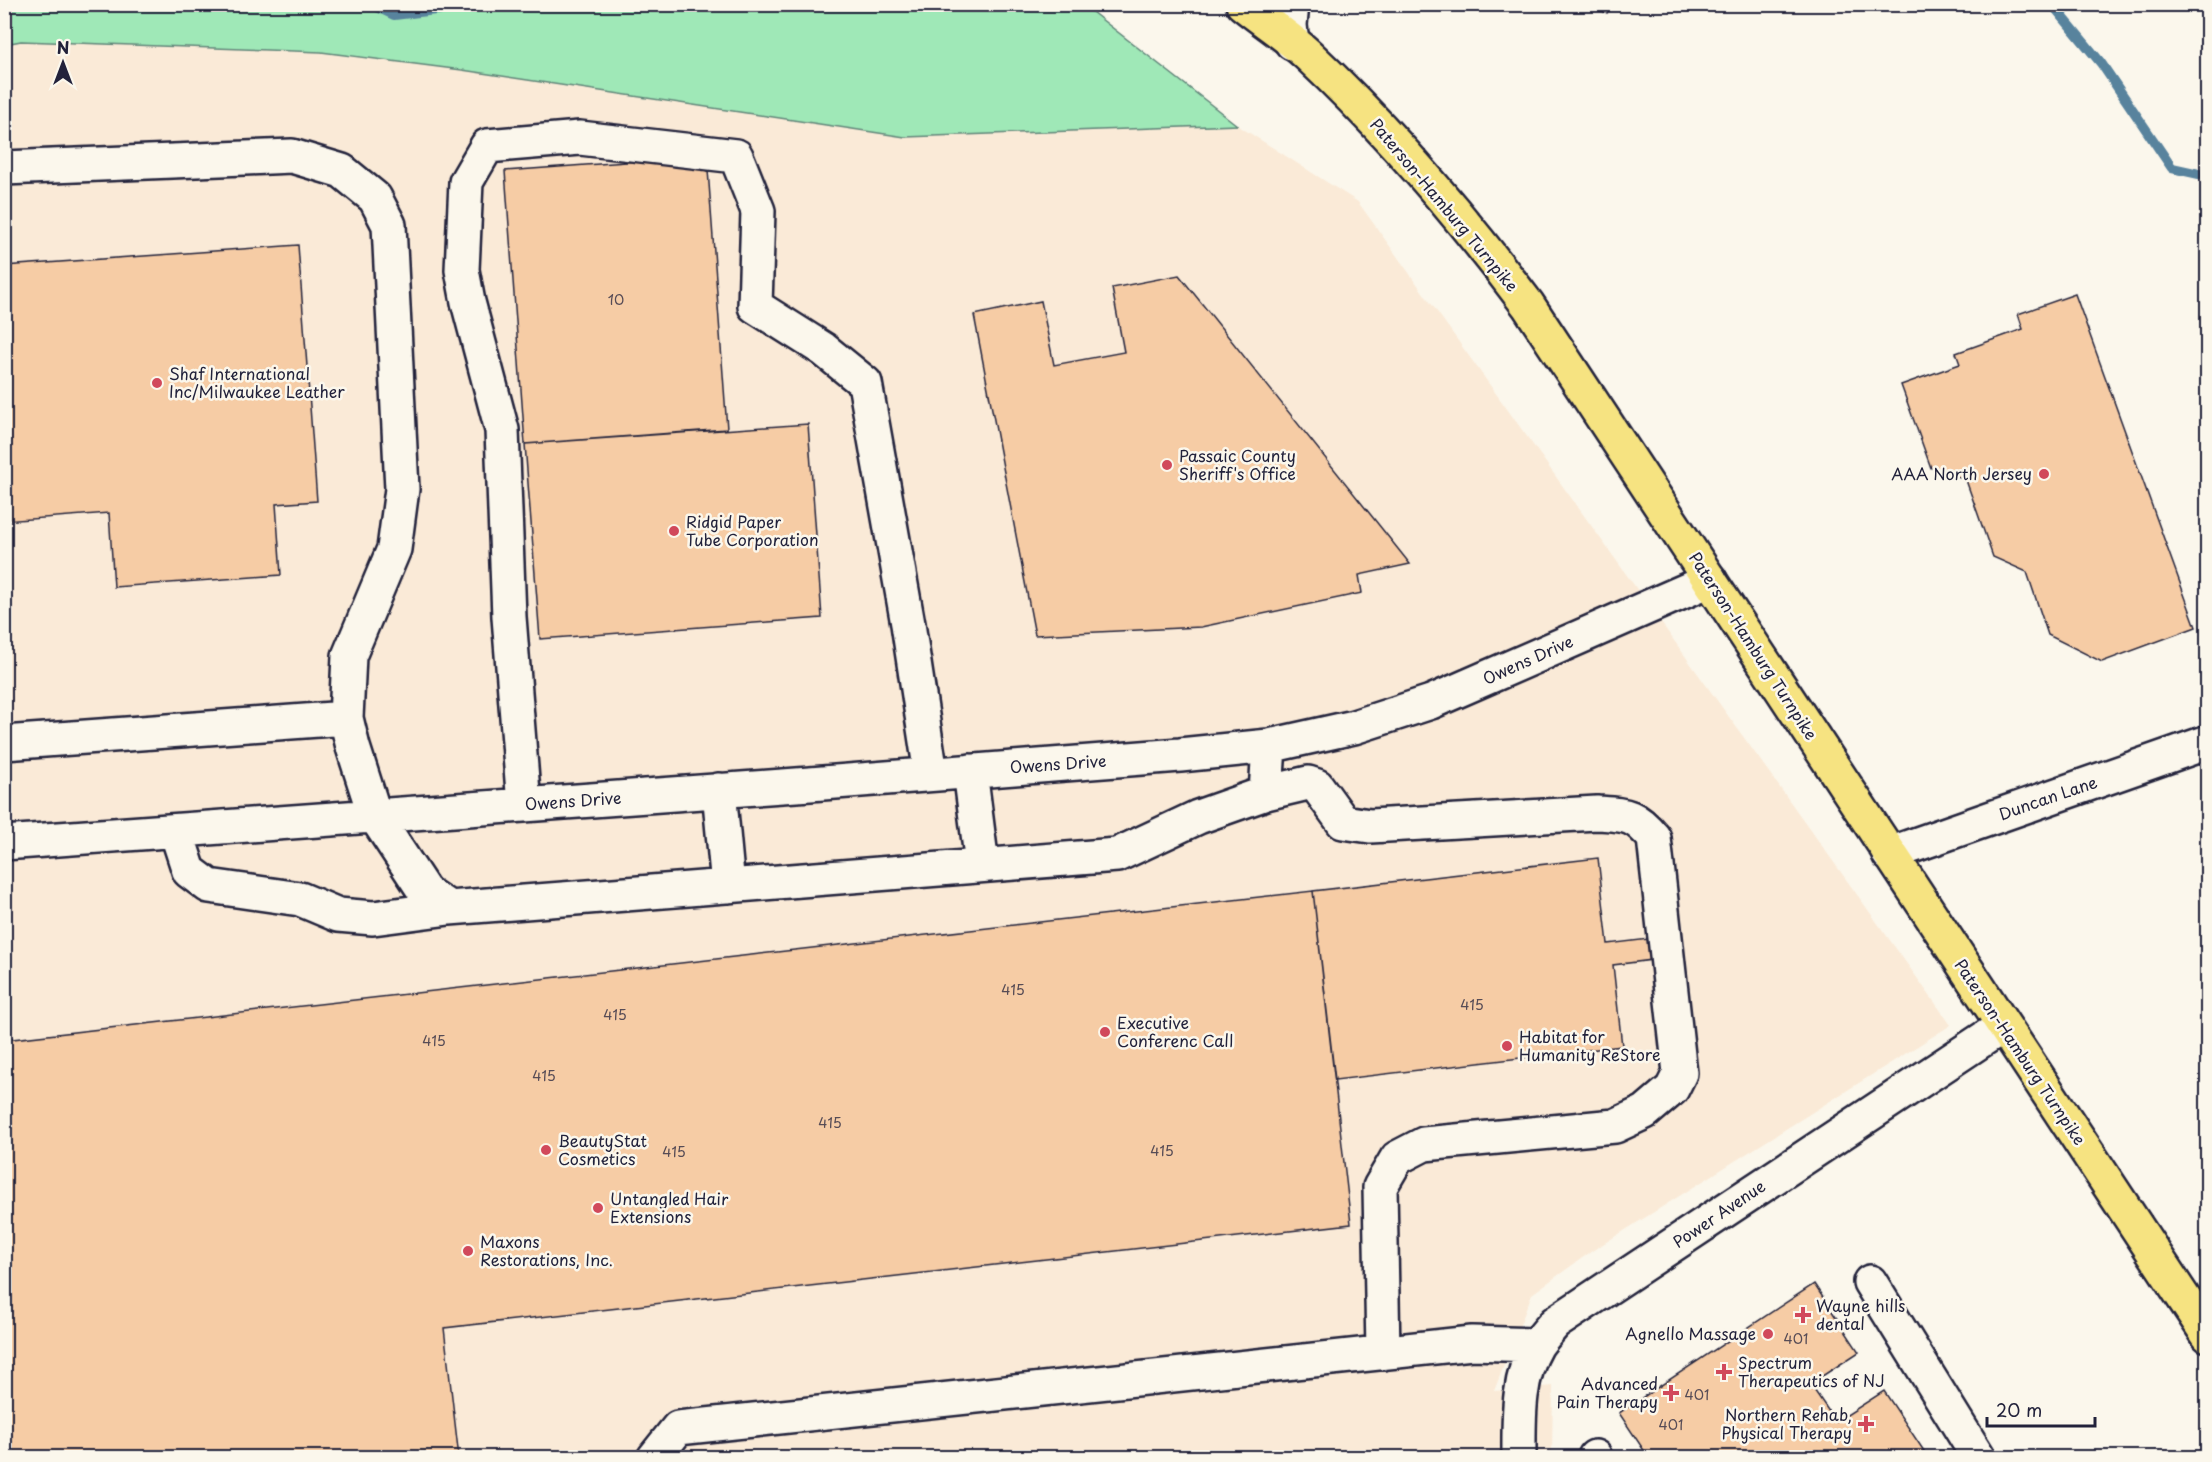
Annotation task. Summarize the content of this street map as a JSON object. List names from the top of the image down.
{
  "streets": {
    "main road": ["Paterson-Hamburg Turnpike"],
    "street": ["Owens Drive", "Duncan Lane", "Power Avenue"]
  },
  "crossings": [
    ["Paterson-Hamburg Turnpike", "Owens Drive"],
    ["Paterson-Hamburg Turnpike", "Duncan Lane"],
    ["Paterson-Hamburg Turnpike", "Power Avenue"]
  ],
  "places": {
    "other": [
      "Shaf International Inc/Milwaukee Leather",
      "Passaic County Sheriff's Office",
      "AAA North Jersey",
      "Ridgid Paper Tube Corporation",
      "Executive Conferenc Call",
      "Habitat for Humanity ReStore",
      "BeautyStat Cosmetics",
      "Untangled Hair Extensions",
      "Maxons Restorations, Inc.",
      "Agnello Massage"
    ],
    "health": [
      "Wayne hills dental",
      "Spectrum Therapeutics of NJ",
      "Advanced Pain Therapy",
      "Northern Rehab, Physical Therapy"
    ]
  },
  "house_numbers": [
    "10",
    "415",
    "415",
    "415",
    "415",
    "415",
    "415",
    "415",
    "415",
    "401",
    "401",
    "401"
  ],
  "scale_bar": "20 m",
  "north": "top"
}
